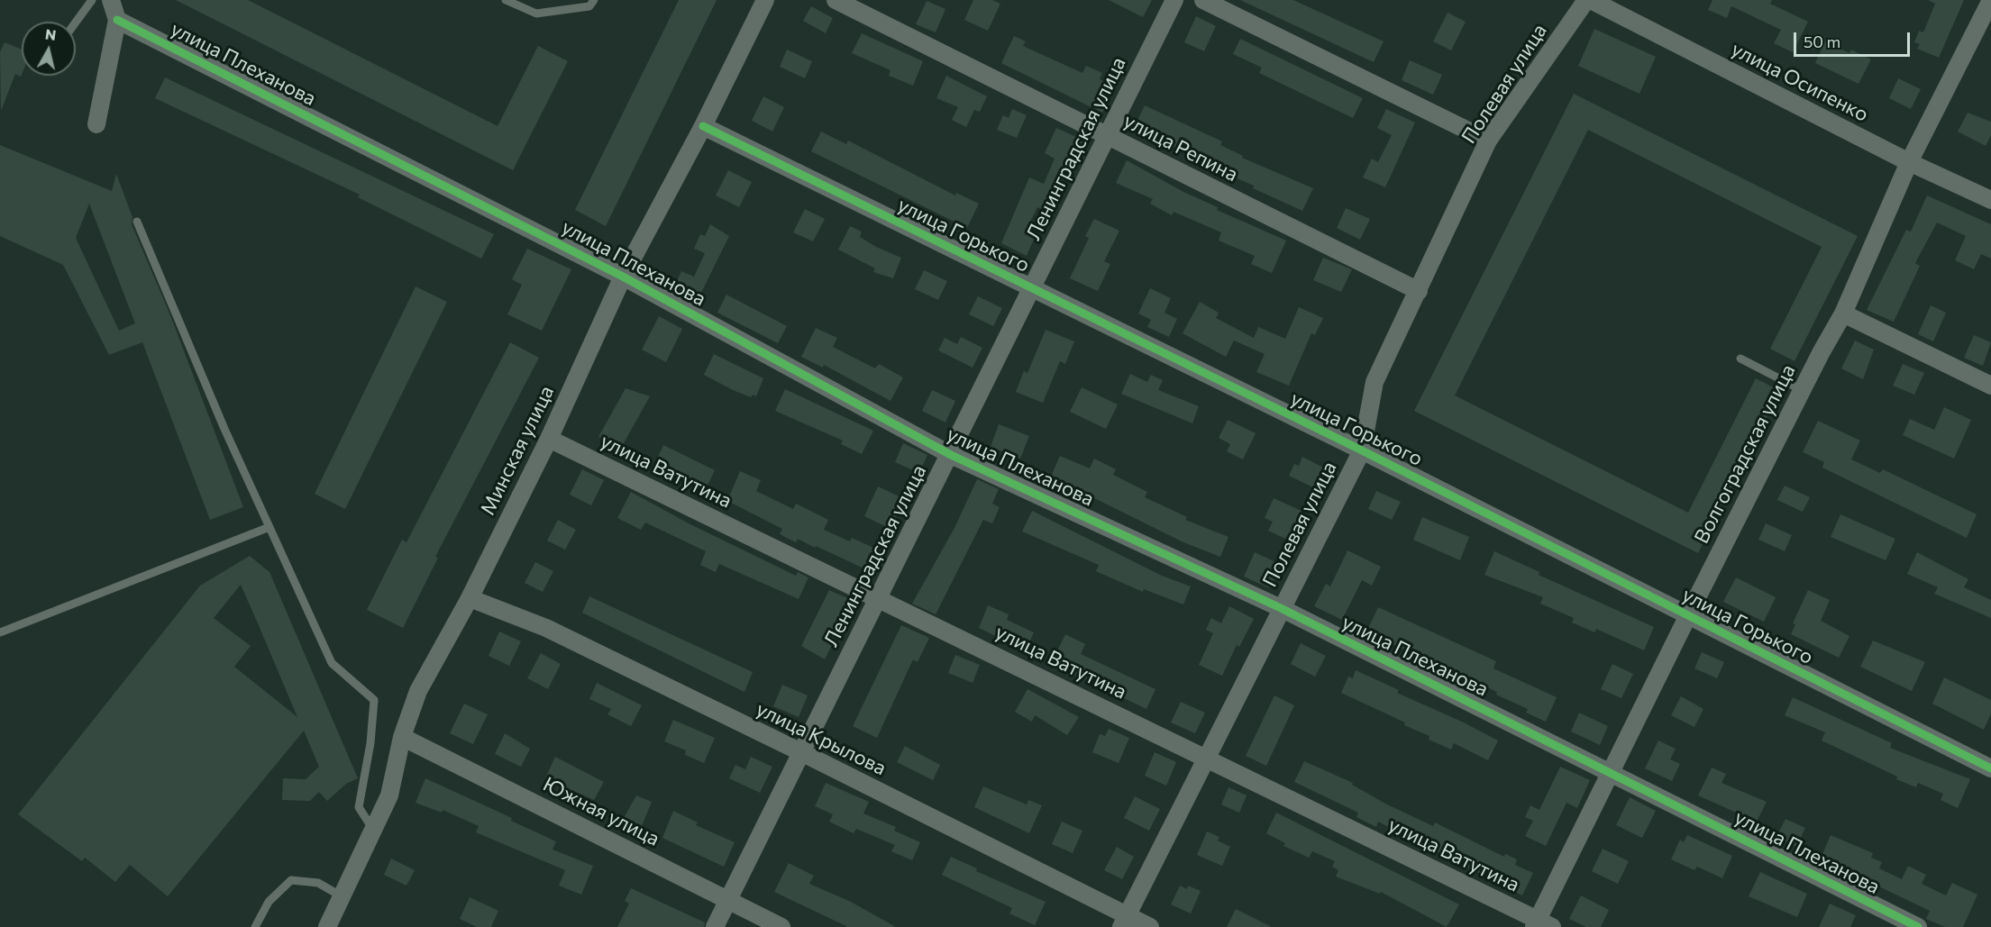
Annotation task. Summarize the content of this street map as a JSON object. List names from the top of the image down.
{
  "streets": {
    "street": [
      "улица Плеханова",
      "улица Осипенко",
      "Полевая улица",
      "улица Репина",
      "Ленинградская улица",
      "улица Горького",
      "Минская улица",
      "Волгоградская улица",
      "улица Ватутина",
      "улица Крылова",
      "Южная улица"
    ]
  },
  "crossings": [
    ["улица Плеханова", "Полевая улица"],
    ["улица Плеханова", "Ленинградская улица"],
    ["улица Плеханова", "Минская улица"],
    ["улица Плеханова", "Волгоградская улица"],
    ["улица Осипенко", "Полевая улица"],
    ["улица Осипенко", "Волгоградская улица"],
    ["Полевая улица", "улица Репина"],
    ["Полевая улица", "улица Горького"],
    ["Полевая улица", "улица Ватутина"],
    ["Полевая улица", "улица Крылова"],
    ["улица Репина", "Ленинградская улица"],
    ["Ленинградская улица", "улица Горького"],
    ["Ленинградская улица", "улица Ватутина"],
    ["Ленинградская улица", "улица Крылова"],
    ["Ленинградская улица", "Южная улица"],
    ["улица Горького", "Минская улица"],
    ["улица Горького", "Волгоградская улица"],
    ["Минская улица", "улица Ватутина"],
    ["Минская улица", "улица Крылова"],
    ["Минская улица", "Южная улица"],
    ["Волгоградская улица", "улица Ватутина"]
  ],
  "scale_bar": "50 m",
  "north": "top"
}
